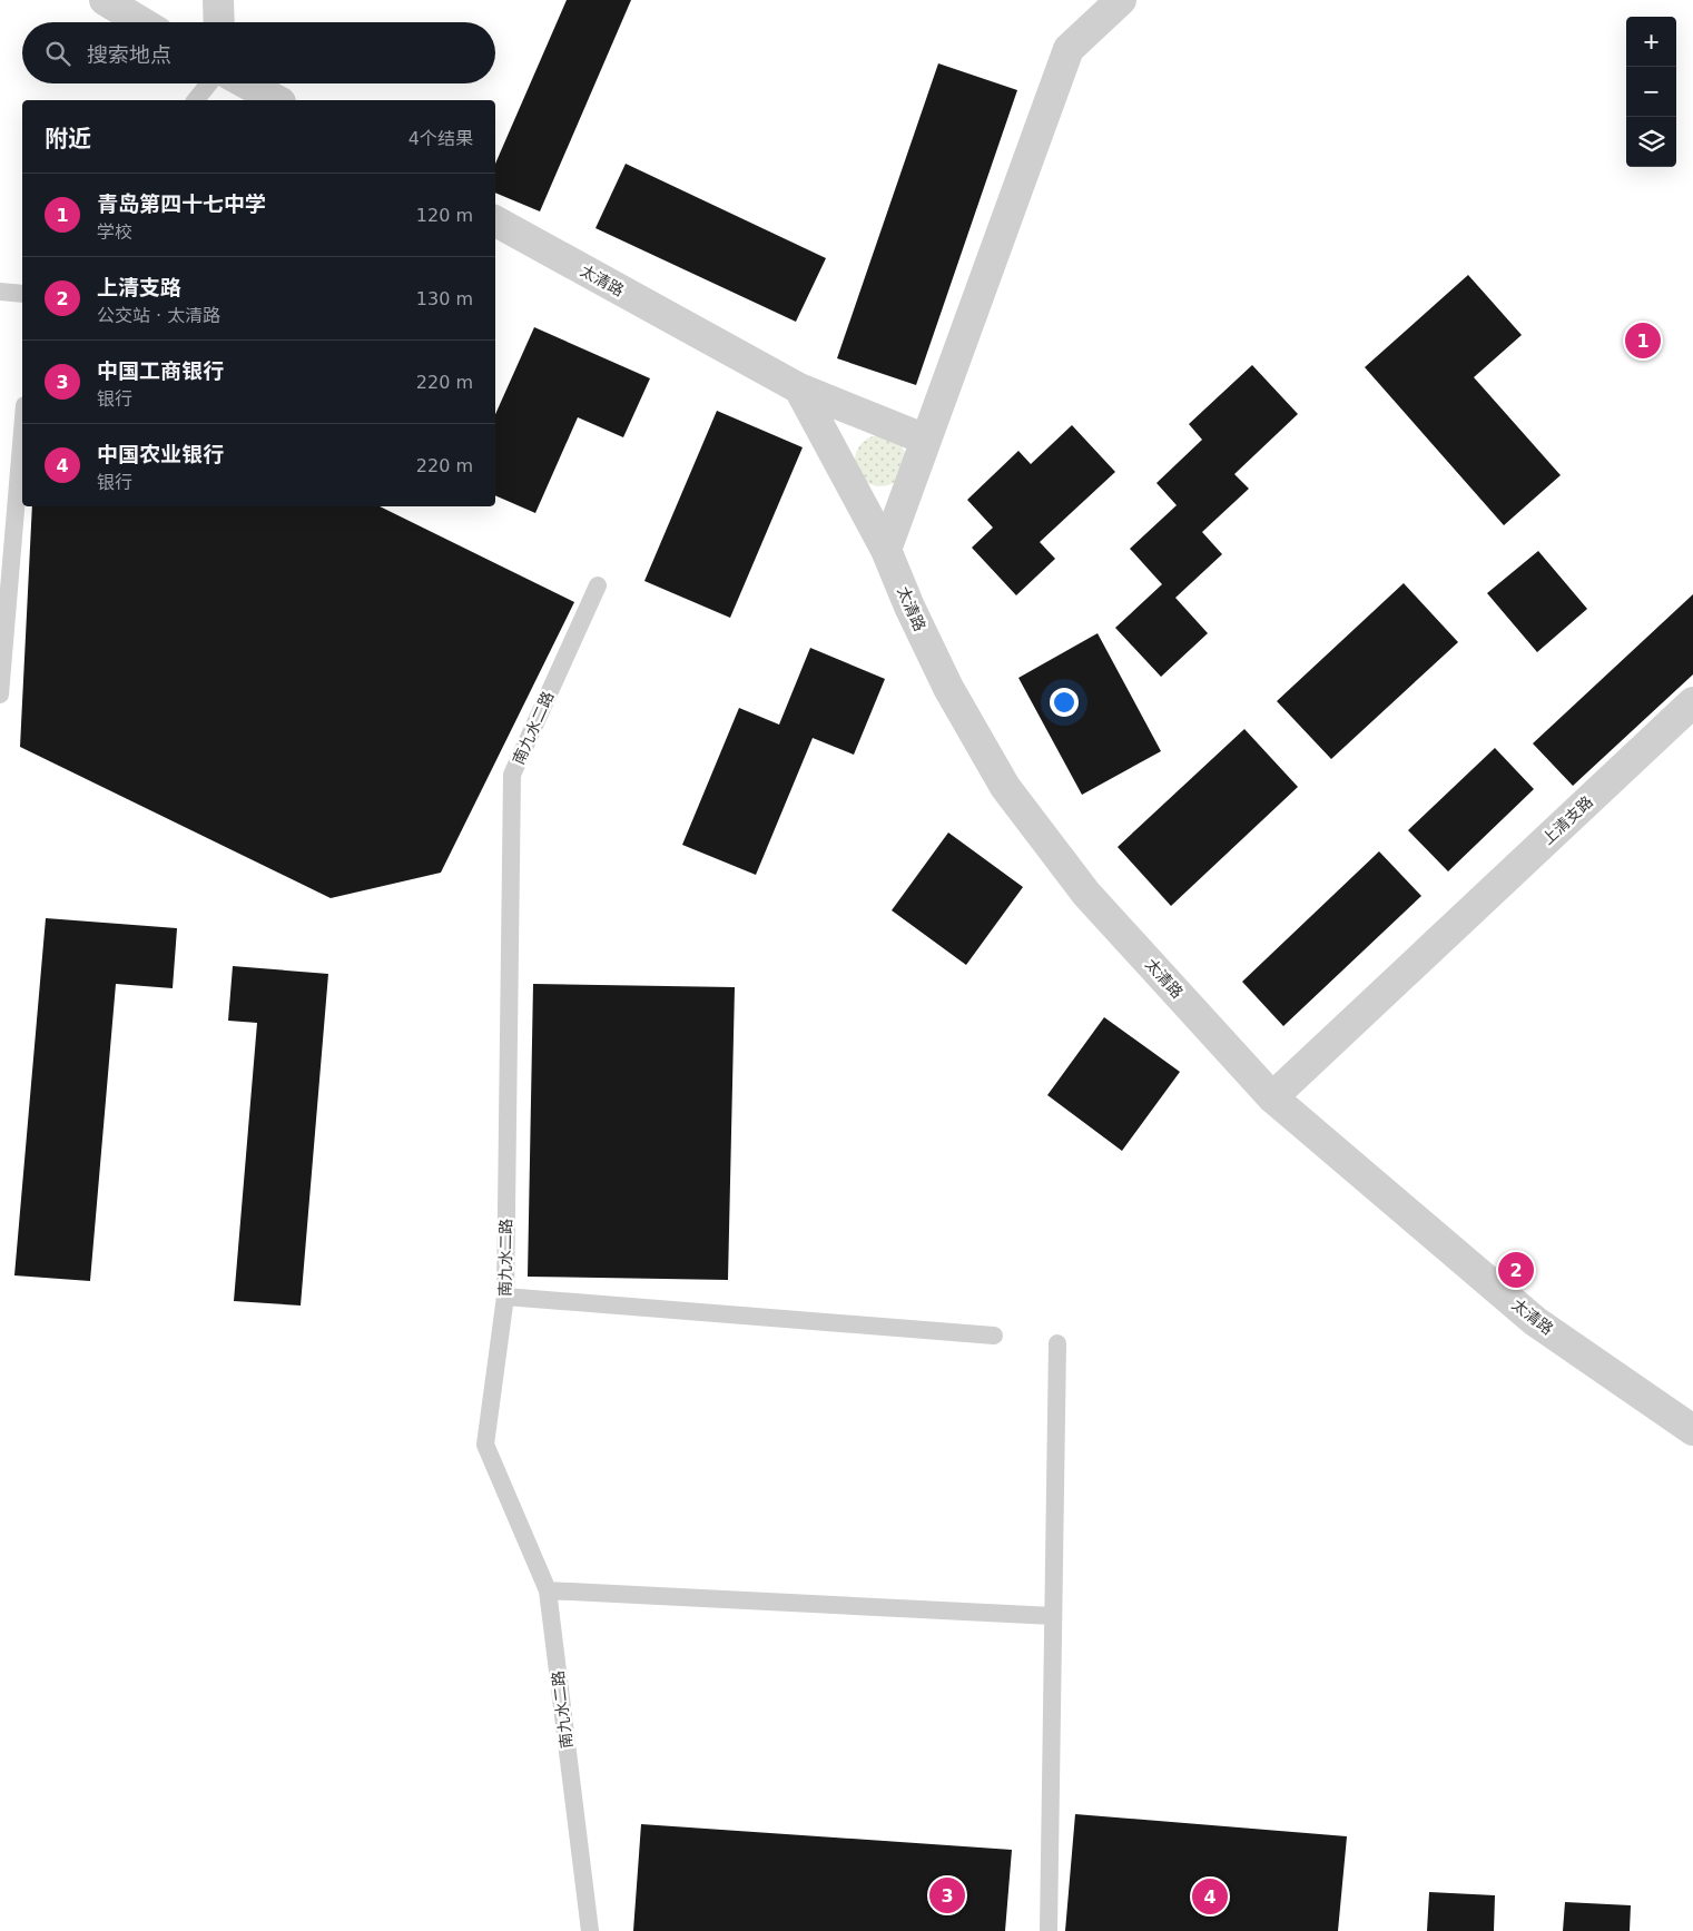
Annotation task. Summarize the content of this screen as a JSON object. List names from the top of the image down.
{
  "streets": {
    "street": ["太清路", "上清支路"],
    "lane": ["南九水二路"]
  },
  "crossings": [
    ["太清路", "上清支路"]
  ],
  "page": {
    "map_buttons": ["+", "−"],
    "search": "搜索地点",
    "heading": ["附近", "4个结果"],
    "list": [
      {
        "mark": "1",
        "name": "青岛第四十七中学",
        "note": "学校",
        "value": "120 m"
      },
      {
        "mark": "2",
        "name": "上清支路",
        "note": "公交站 · 太清路",
        "value": "130 m"
      },
      {
        "mark": "3",
        "name": "中国工商银行",
        "note": "银行",
        "value": "220 m"
      },
      {
        "mark": "4",
        "name": "中国农业银行",
        "note": "银行",
        "value": "220 m"
      }
    ],
    "pins": [
      "1",
      "2",
      "3",
      "4"
    ]
  }
}
